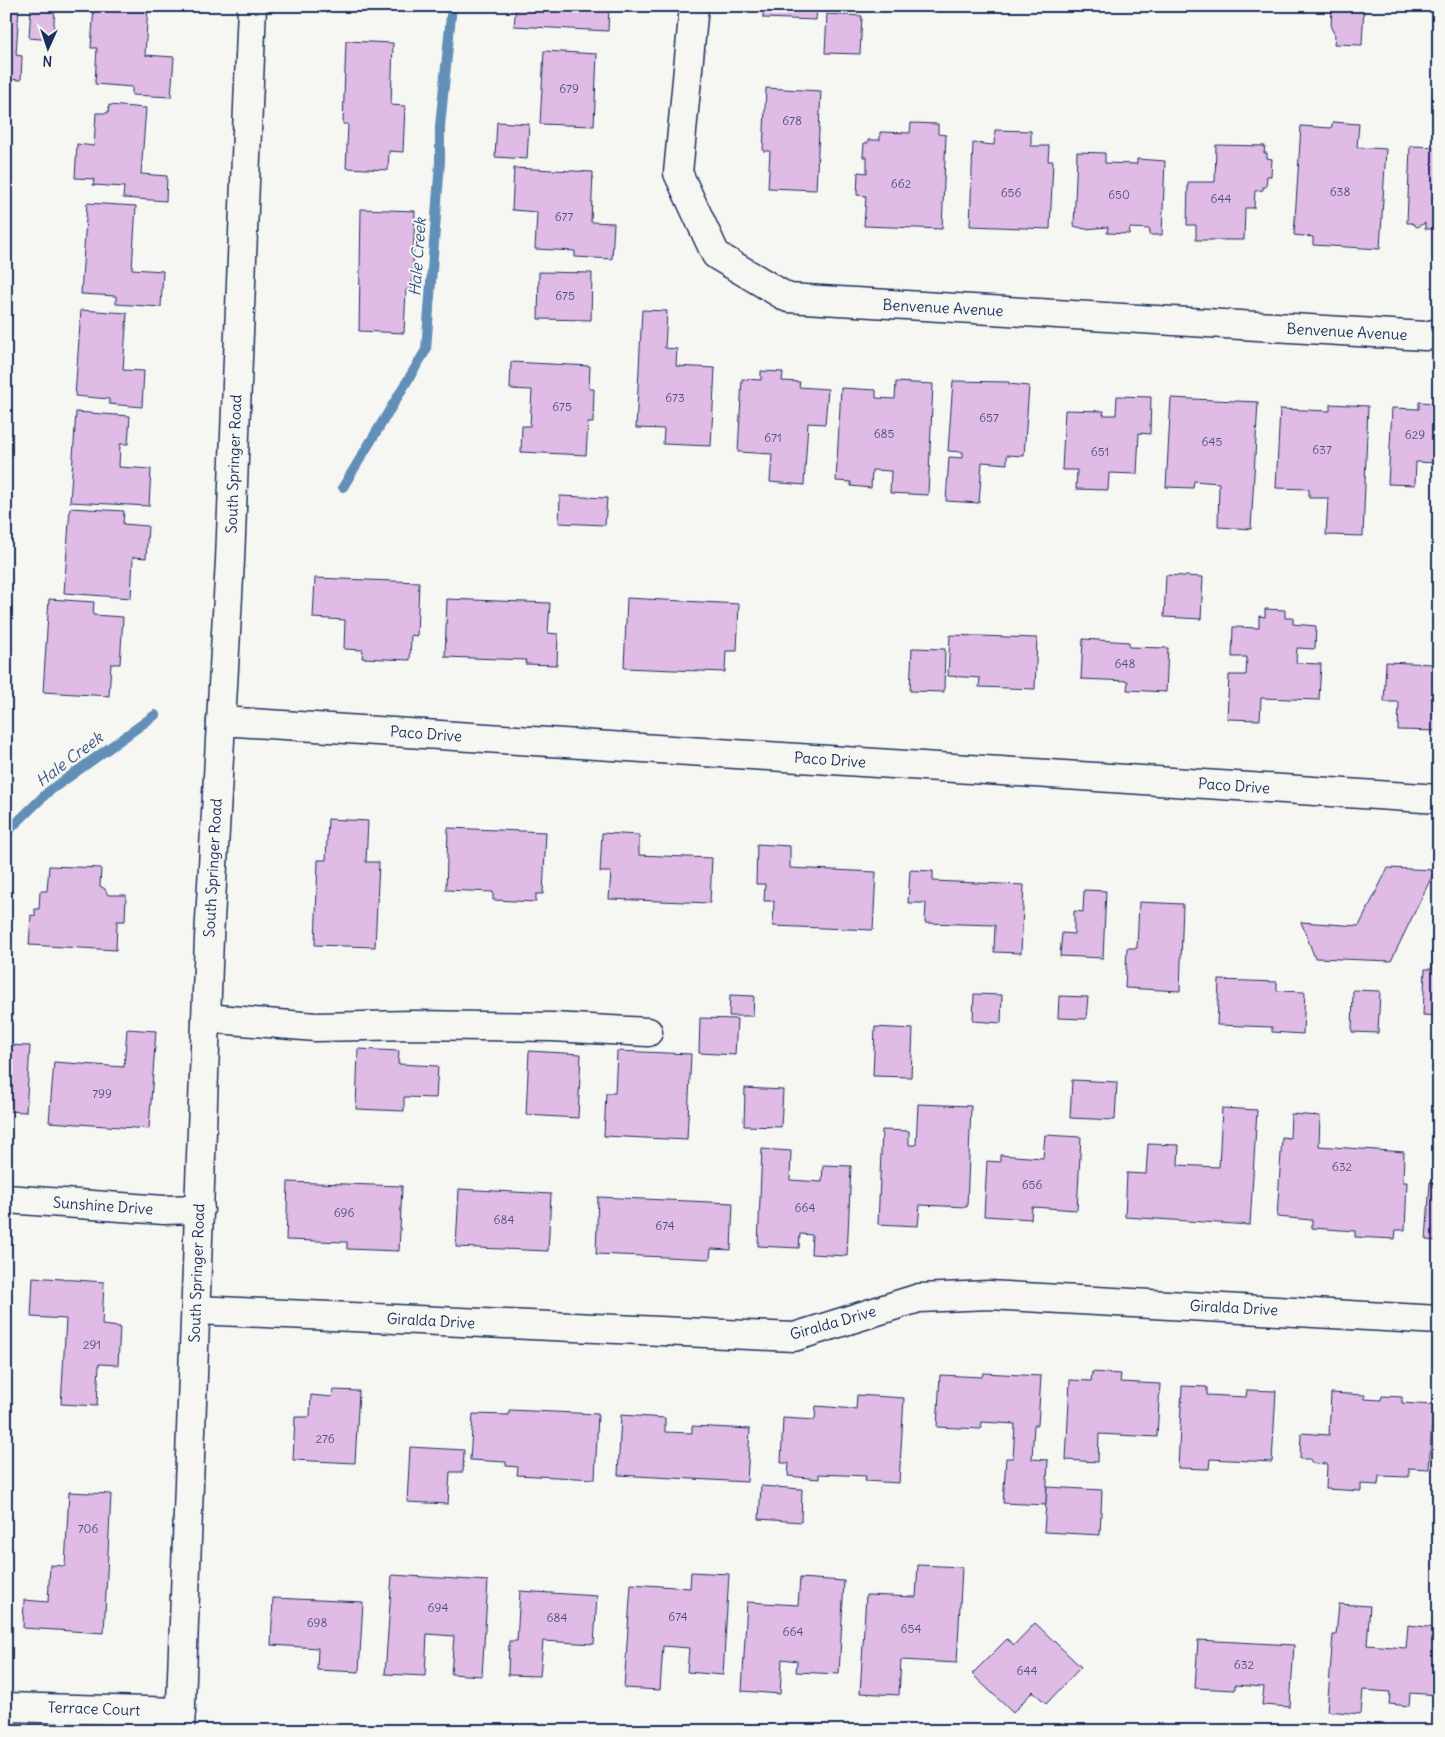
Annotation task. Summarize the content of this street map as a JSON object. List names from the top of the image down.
{
  "streets": {
    "street": [
      "Benvenue Avenue",
      "South Springer Road",
      "Paco Drive",
      "Sunshine Drive",
      "Giralda Drive",
      "Terrace Court"
    ]
  },
  "crossings": [
    ["South Springer Road", "Paco Drive"],
    ["South Springer Road", "Sunshine Drive"],
    ["South Springer Road", "Giralda Drive"],
    ["South Springer Road", "Terrace Court"]
  ],
  "water": ["Hale Creek"],
  "house_numbers": [
    "679",
    "678",
    "662",
    "638",
    "656",
    "650",
    "644",
    "677",
    "675",
    "673",
    "675",
    "657",
    "685",
    "629",
    "671",
    "645",
    "637",
    "651",
    "648",
    "799",
    "632",
    "656",
    "664",
    "696",
    "684",
    "674",
    "291",
    "276",
    "706",
    "694",
    "674",
    "684",
    "698",
    "654",
    "664",
    "632",
    "644"
  ],
  "north": "bottom"
}
